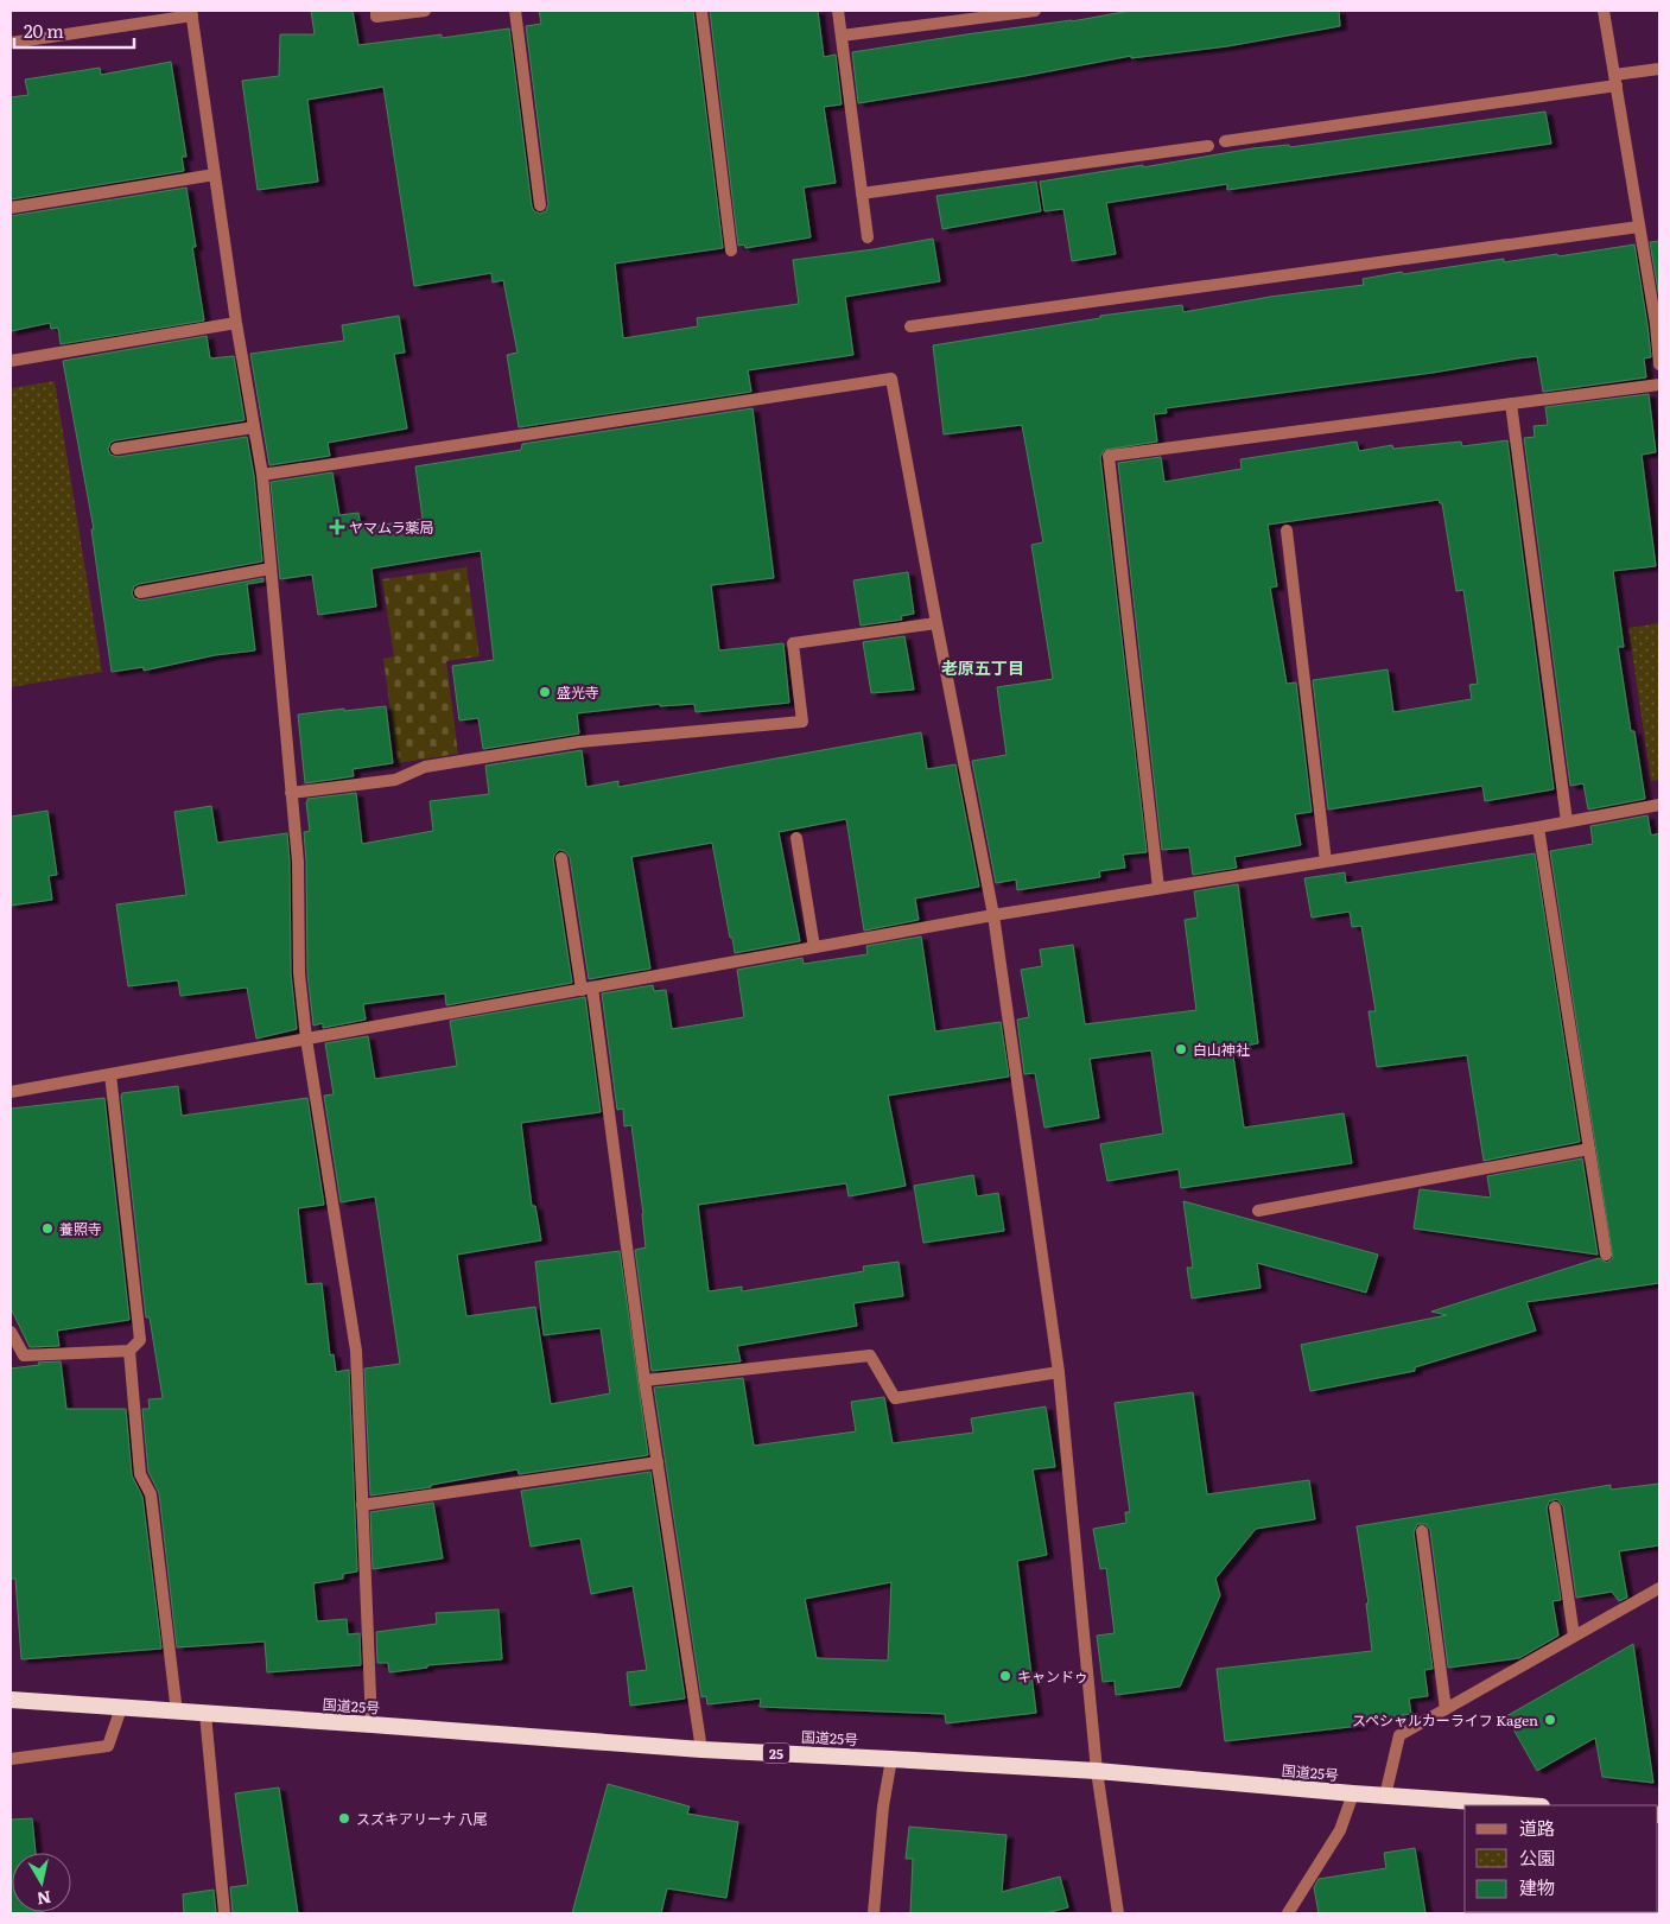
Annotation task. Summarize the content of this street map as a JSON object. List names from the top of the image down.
{
  "streets": {
    "highway": ["国道25号", "25"]
  },
  "districts": ["老原五丁目"],
  "places": {
    "health": ["ヤマムラ薬局"],
    "other": [
      "盛光寺",
      "白山神社",
      "養照寺",
      "キャンドゥ",
      "スペシャルカーライフ Kagen",
      "スズキアリーナ 八尾"
    ]
  },
  "legend": ["道路", "公園", "建物"],
  "scale_bar": "20 m",
  "north": "bottom"
}
